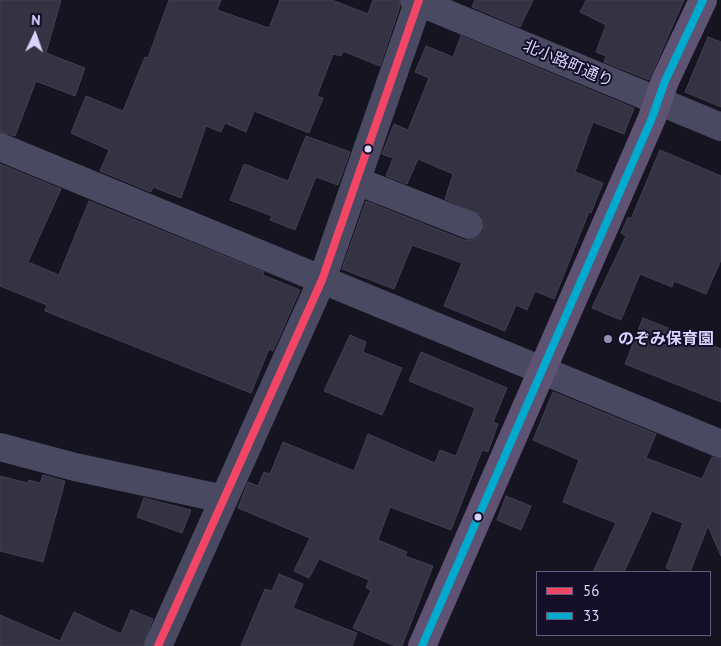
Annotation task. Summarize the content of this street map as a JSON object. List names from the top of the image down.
{
  "streets": {
    "street": ["北小路町通り"]
  },
  "places": ["のぞみ保育園"],
  "lines": ["transit line 56", "transit line 33"],
  "legend": ["56", "33"],
  "north": "top"
}
